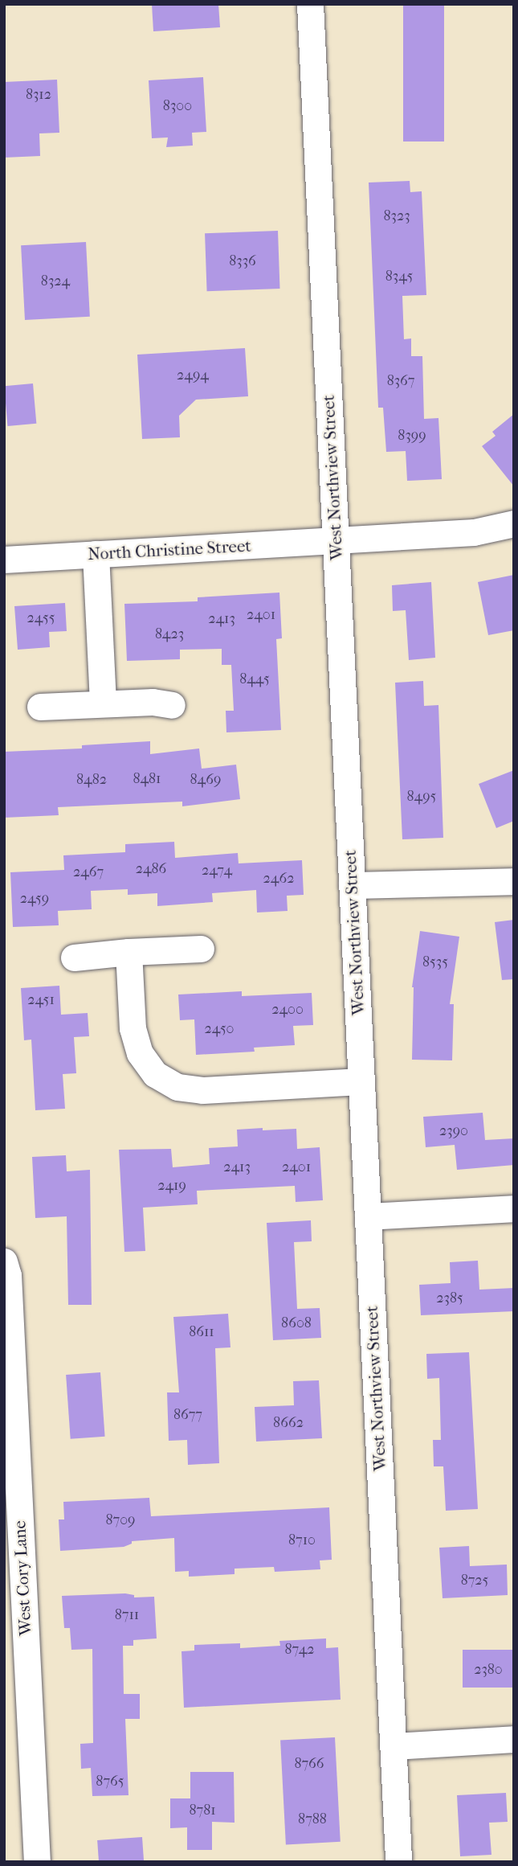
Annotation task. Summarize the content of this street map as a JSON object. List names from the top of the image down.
{
  "streets": {
    "street": ["West Northview Street", "North Christine Street", "West Cory Lane"]
  },
  "crossings": [
    ["West Northview Street", "North Christine Street"]
  ],
  "house_numbers": [
    "8312",
    "8300",
    "8323",
    "8336",
    "8345",
    "8324",
    "2494",
    "8367",
    "8399",
    "2401",
    "2455",
    "2413",
    "8423",
    "8445",
    "8481",
    "8482",
    "8469",
    "8495",
    "2486",
    "2474",
    "2467",
    "2462",
    "2459",
    "8535",
    "2451",
    "2400",
    "2450",
    "2390",
    "2413",
    "2401",
    "2419",
    "2385",
    "8608",
    "8611",
    "8677",
    "8662",
    "8709",
    "8710",
    "8725",
    "8711",
    "8742",
    "2380",
    "8766",
    "8765",
    "8781",
    "8788"
  ]
}
